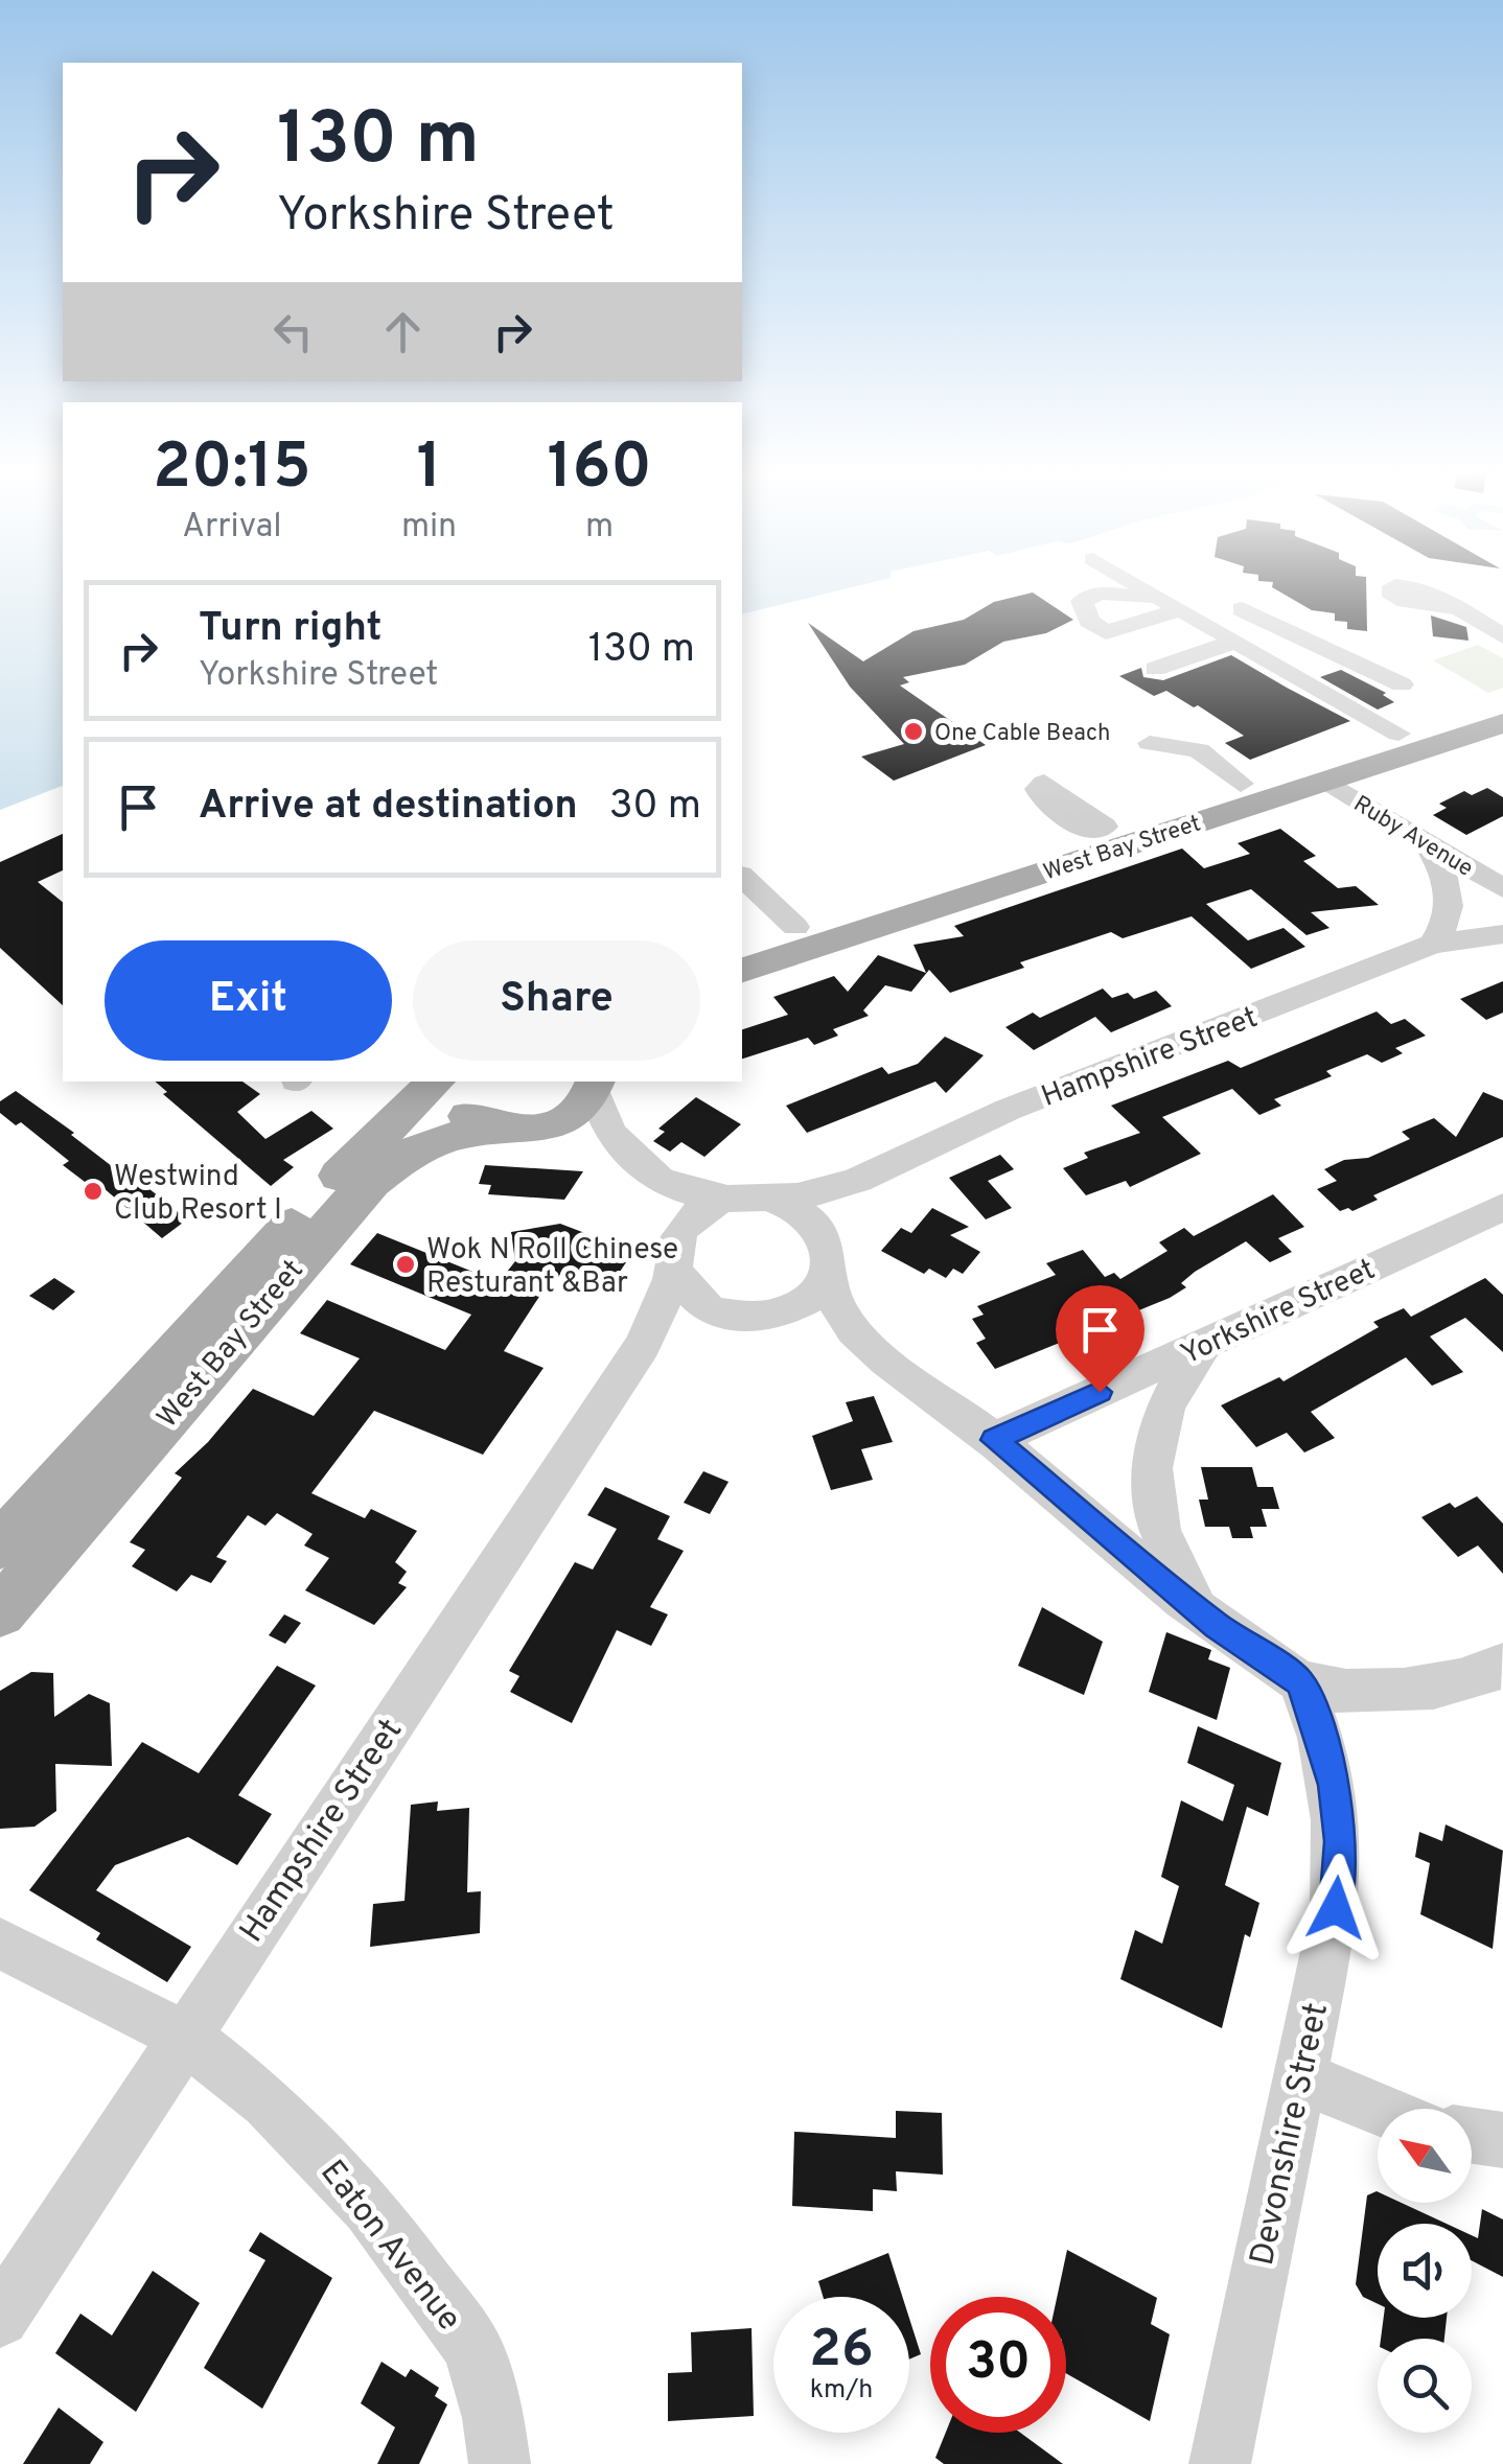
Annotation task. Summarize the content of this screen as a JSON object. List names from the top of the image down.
{
  "streets": {
    "main road": ["West Bay Street"],
    "street": [
      "Ruby Avenue",
      "Hampshire Street",
      "Yorkshire Street",
      "Devonshire Street",
      "Eaton Avenue"
    ]
  },
  "crossings": [
    ["Ruby Avenue", "West Bay Street"],
    ["Hampshire Street", "Eaton Avenue"]
  ],
  "places": ["One Cable Beach", "Westwind Club Resort I", "Wok N Roll Chinese Resturant &Bar"],
  "north": "top left",
  "page": {
    "turn": ["130 m", "Yorkshire Street"],
    "eta": [
      "20:15",
      "Arrival",
      "1",
      "min",
      "160",
      "m"
    ],
    "list": [
      {
        "name": "Turn right",
        "note": "Yorkshire Street",
        "value": "130 m"
      },
      {
        "name": "Arrive at destination",
        "value": "30 m"
      }
    ],
    "buttons": ["Exit", "Share"],
    "speed": "26 km/h",
    "limit": "30"
  }
}
